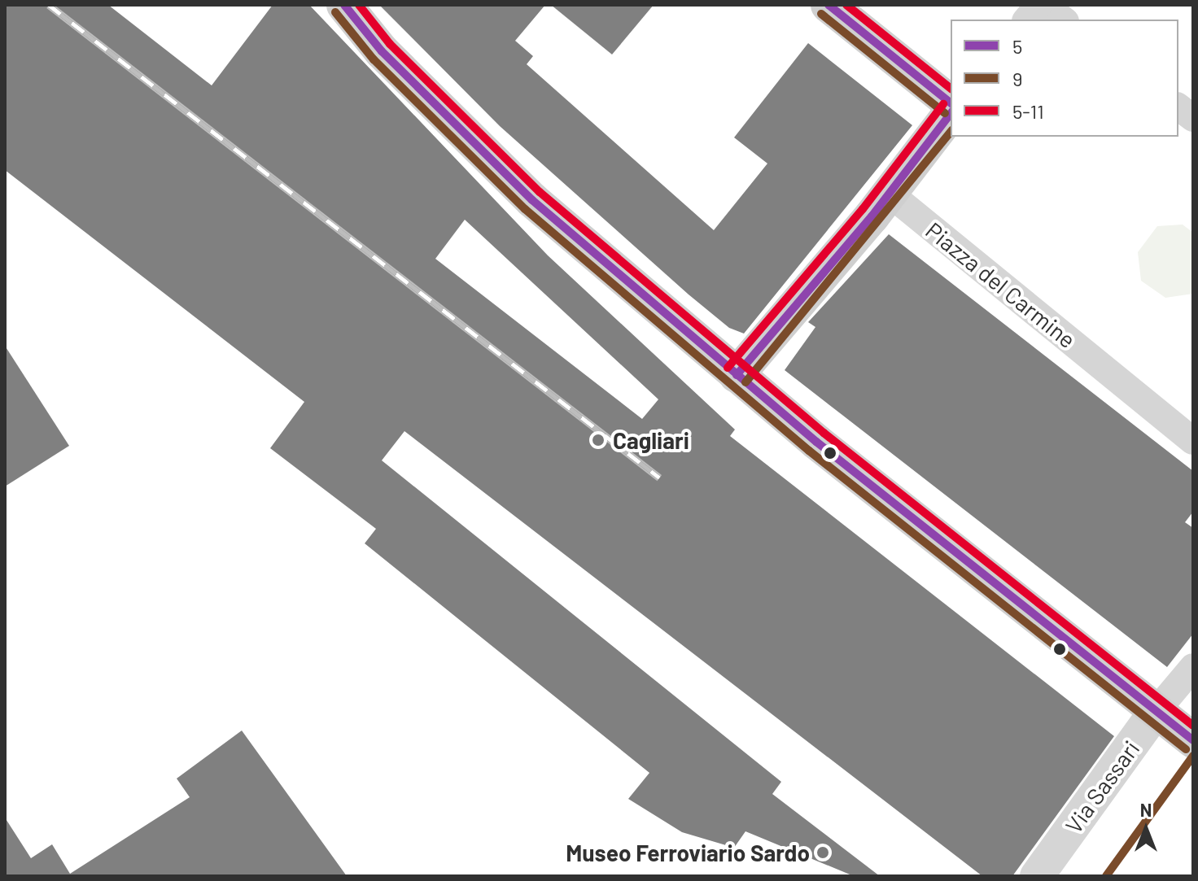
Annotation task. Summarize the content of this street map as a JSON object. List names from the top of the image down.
{
  "streets": {
    "street": ["Piazza del Carmine", "Via Sassari"]
  },
  "places": ["Cagliari", "Museo Ferroviario Sardo"],
  "lines": ["transit line 5", "transit line 5-11", "transit line 9"],
  "legend": ["5", "9", "5-11"],
  "north": "top"
}
